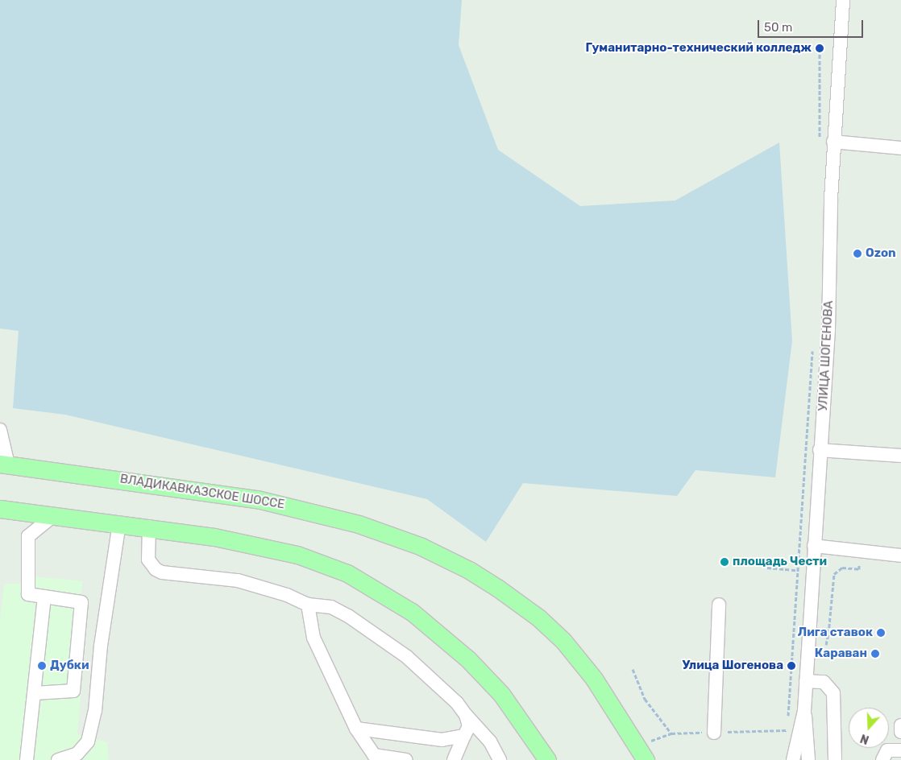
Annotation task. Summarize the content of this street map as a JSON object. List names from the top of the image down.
{
  "streets": {
    "main road": ["ВЛАДИКАВКАЗСКОЕ ШОССЕ"],
    "street": ["УЛИЦА ШОГЕНОВА"]
  },
  "places": [
    "Гуманитарно-технический колледж",
    "Ozon",
    "площадь Чести",
    "Лига ставок",
    "Караван",
    "Дубки",
    "Улица Шогенова"
  ],
  "scale_bar": "50 m",
  "north": "bottom"
}
